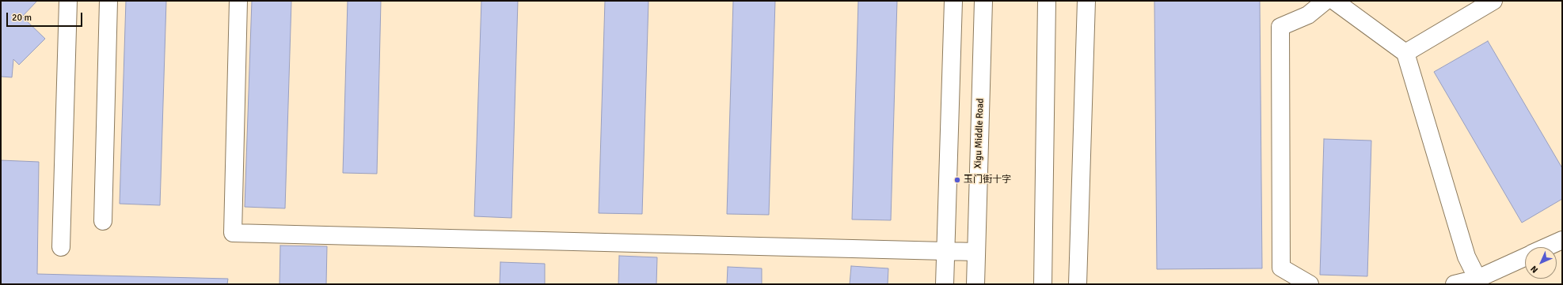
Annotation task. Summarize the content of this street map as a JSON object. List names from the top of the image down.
{
  "streets": {
    "street": ["Xigu Middle Road"]
  },
  "places": ["玉门街十字"],
  "scale_bar": "20 m",
  "north": "bottom left"
}
